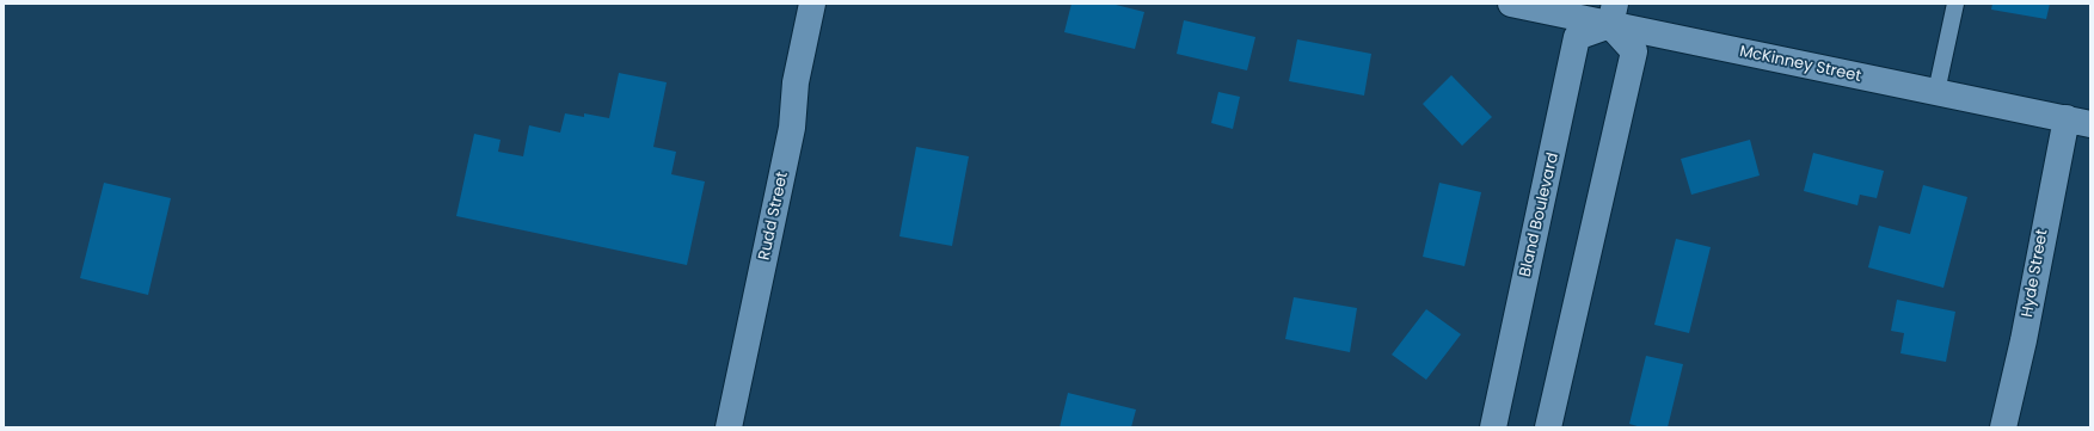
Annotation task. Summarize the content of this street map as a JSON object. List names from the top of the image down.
{
  "streets": {
    "street": [
      "McKinney Street",
      "Bland Boulevard",
      "Rudd Street",
      "Hyde Street"
    ]
  },
  "crossings": [
    ["McKinney Street", "Bland Boulevard"],
    ["McKinney Street", "Hyde Street"]
  ]
}
